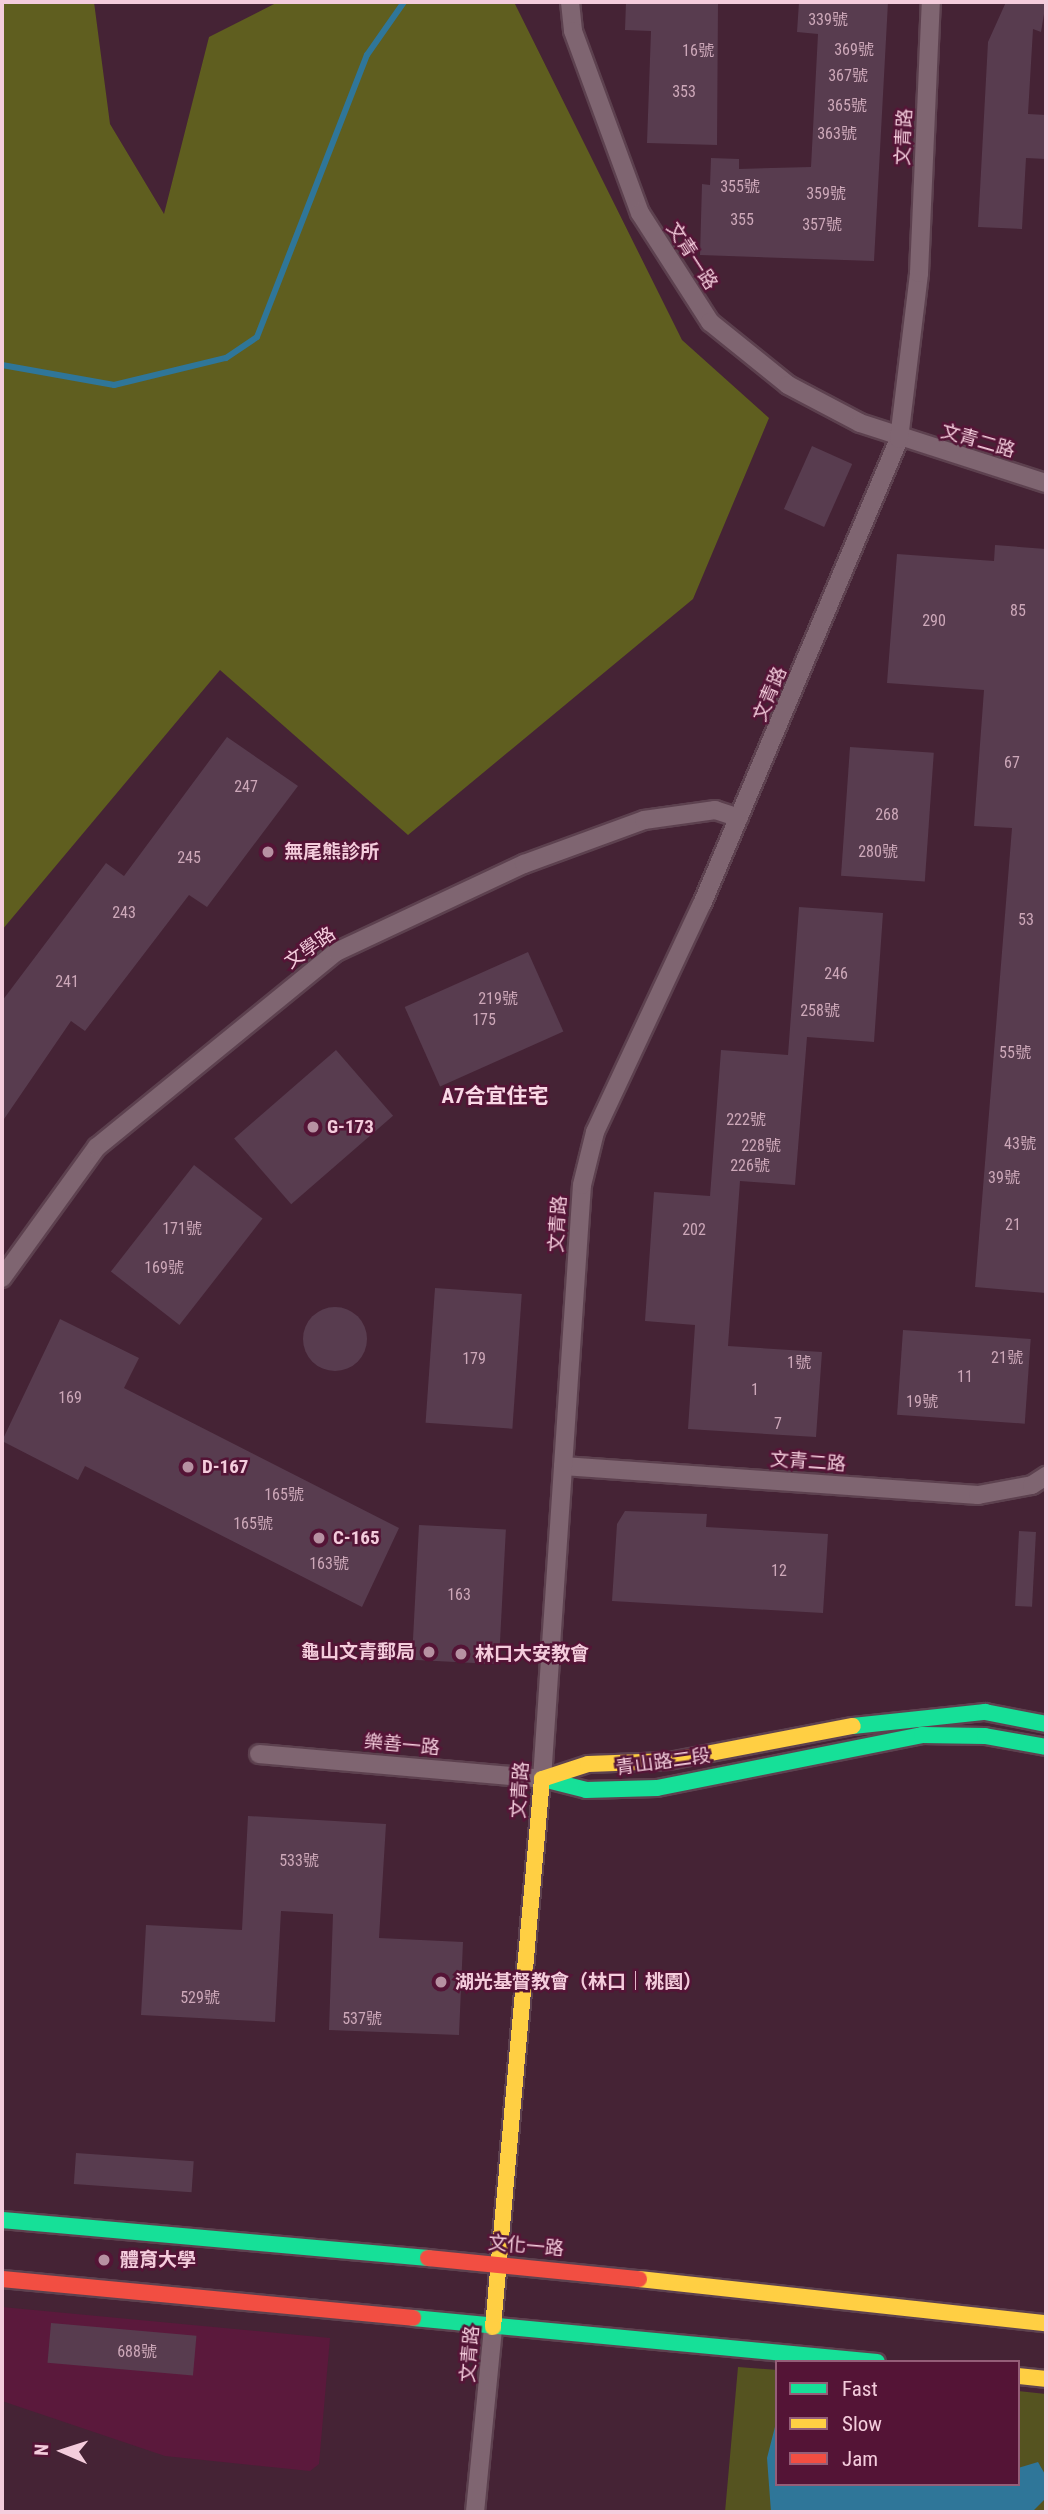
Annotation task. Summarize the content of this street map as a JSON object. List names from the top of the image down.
{
  "streets": {
    "street": [
      "文青路",
      "文青一路",
      "文青二路",
      "文學路",
      "樂善一路",
      "青山路二段",
      "文化一路"
    ]
  },
  "crossings": [
    ["文青路", "文青一路"],
    ["文青路", "文青二路"],
    ["文青路", "文學路"],
    ["文青路", "樂善一路"],
    ["文青路", "青山路二段"],
    ["文青路", "文化一路"],
    ["文青一路", "文青二路"],
    ["樂善一路", "青山路二段"]
  ],
  "districts": ["A7合宜住宅"],
  "places": [
    "無尾熊診所",
    "G-173",
    "D-167",
    "C-165",
    "龜山文青郵局",
    "林口大安教會",
    "湖光基督教會（林口｜桃園）",
    "體育大學"
  ],
  "house_numbers": [
    "339號",
    "369號",
    "16號",
    "367號",
    "353",
    "365號",
    "363號",
    "355號",
    "359號",
    "355",
    "357號",
    "85",
    "290",
    "67",
    "247",
    "268",
    "280號",
    "245",
    "243",
    "53",
    "246",
    "241",
    "219號",
    "258號",
    "175",
    "55號",
    "222號",
    "43號",
    "228號",
    "226號",
    "39號",
    "21",
    "171號",
    "202",
    "169號",
    "21號",
    "179",
    "1號",
    "11",
    "1",
    "169",
    "19號",
    "7",
    "165號",
    "165號",
    "163號",
    "12",
    "163",
    "533號",
    "529號",
    "537號",
    "688號"
  ],
  "legend": ["Fast", "Slow", "Jam"],
  "north": "left"
}
